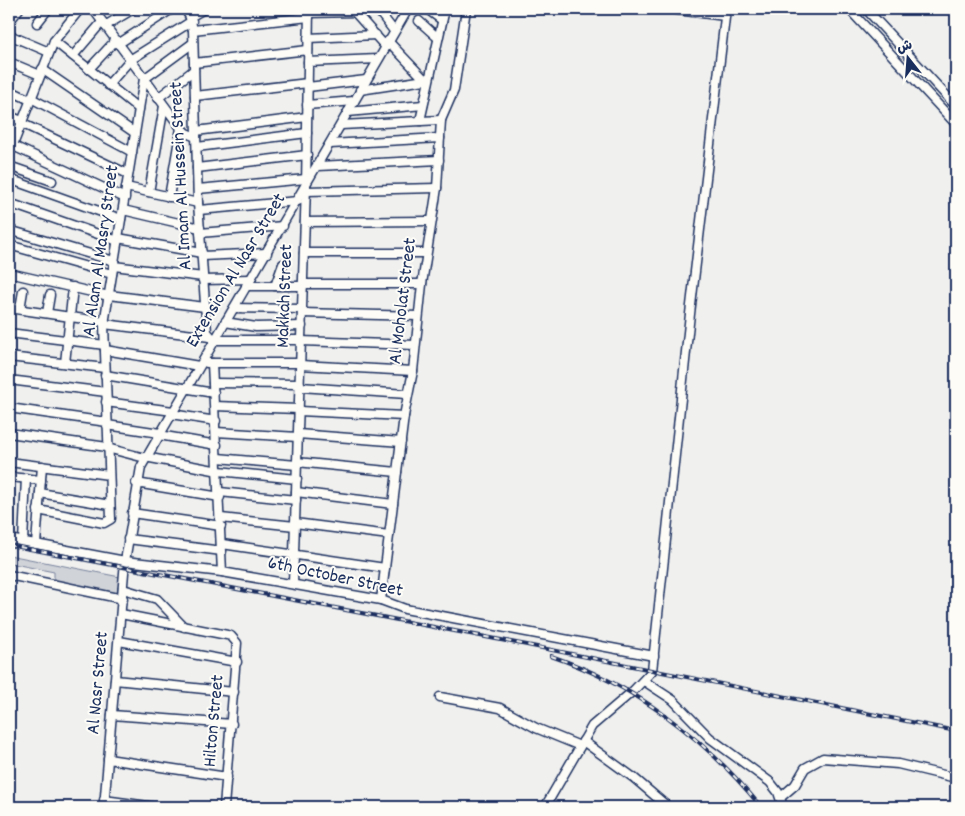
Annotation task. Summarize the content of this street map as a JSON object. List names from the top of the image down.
{
  "streets": {
    "street": [
      "Al Imam Al Hussein Street",
      "Al Alam Al Masry Street",
      "Extension Al Nasr Street",
      "Makkah Street",
      "Al Moholat Street",
      "6th October Street",
      "Al Nasr Street",
      "Hilton Street"
    ]
  },
  "crossings": [
    ["Al Imam Al Hussein Street", "Extension Al Nasr Street"],
    ["Extension Al Nasr Street", "Makkah Street"],
    ["Extension Al Nasr Street", "6th October Street"],
    ["Extension Al Nasr Street", "Al Nasr Street"],
    ["Makkah Street", "6th October Street"],
    ["Al Moholat Street", "6th October Street"],
    ["6th October Street", "Al Nasr Street"]
  ],
  "north": "top"
}
